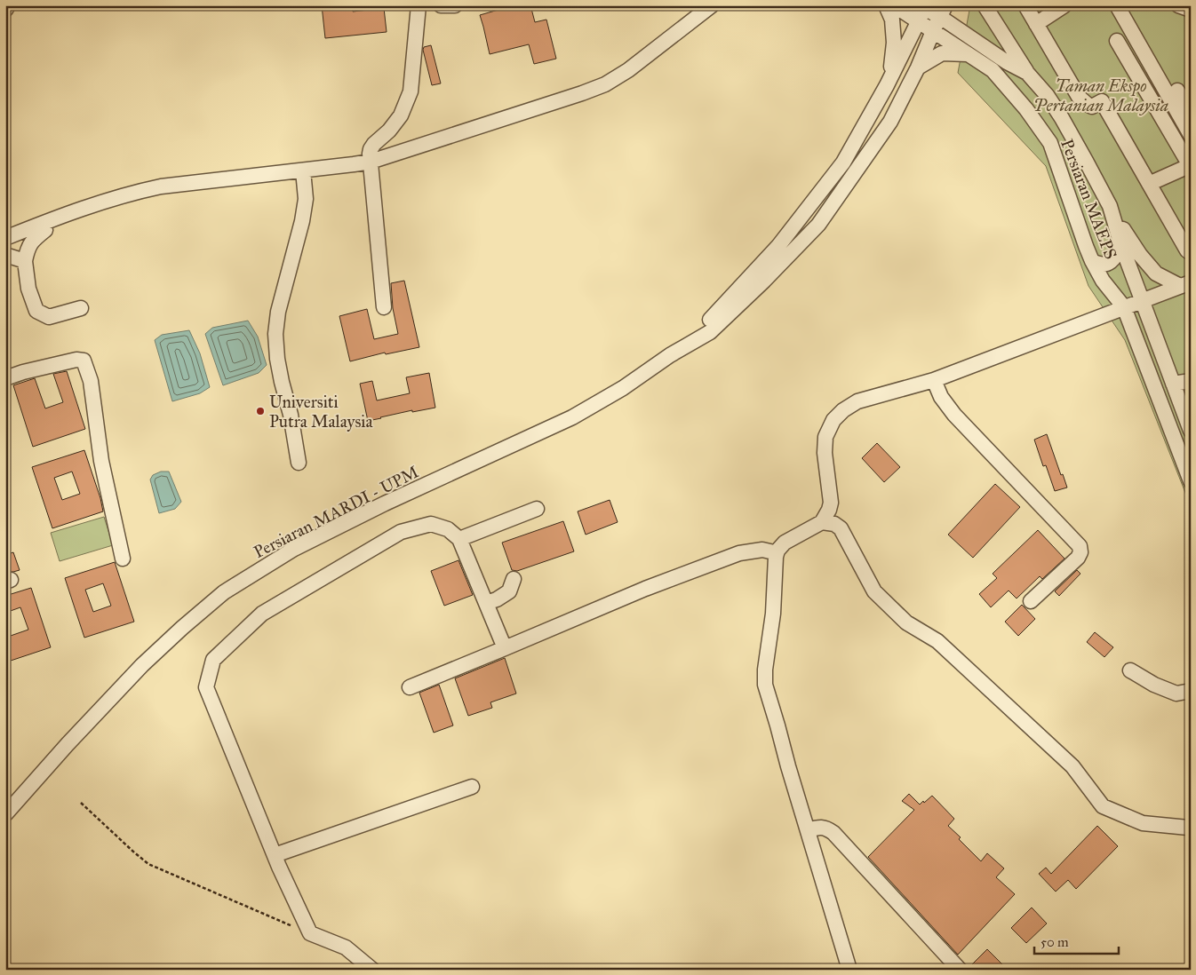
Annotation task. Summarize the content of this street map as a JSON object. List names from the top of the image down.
{
  "streets": {
    "street": ["Persiaran MAEPS", "Persiaran MARDI - UPM"]
  },
  "crossings": [
    ["Persiaran MAEPS", "Persiaran MARDI - UPM"]
  ],
  "parks": ["Taman Ekspo Pertanian Malaysia"],
  "places": ["Universiti Putra Malaysia"],
  "scale_bar": "50 m"
}
